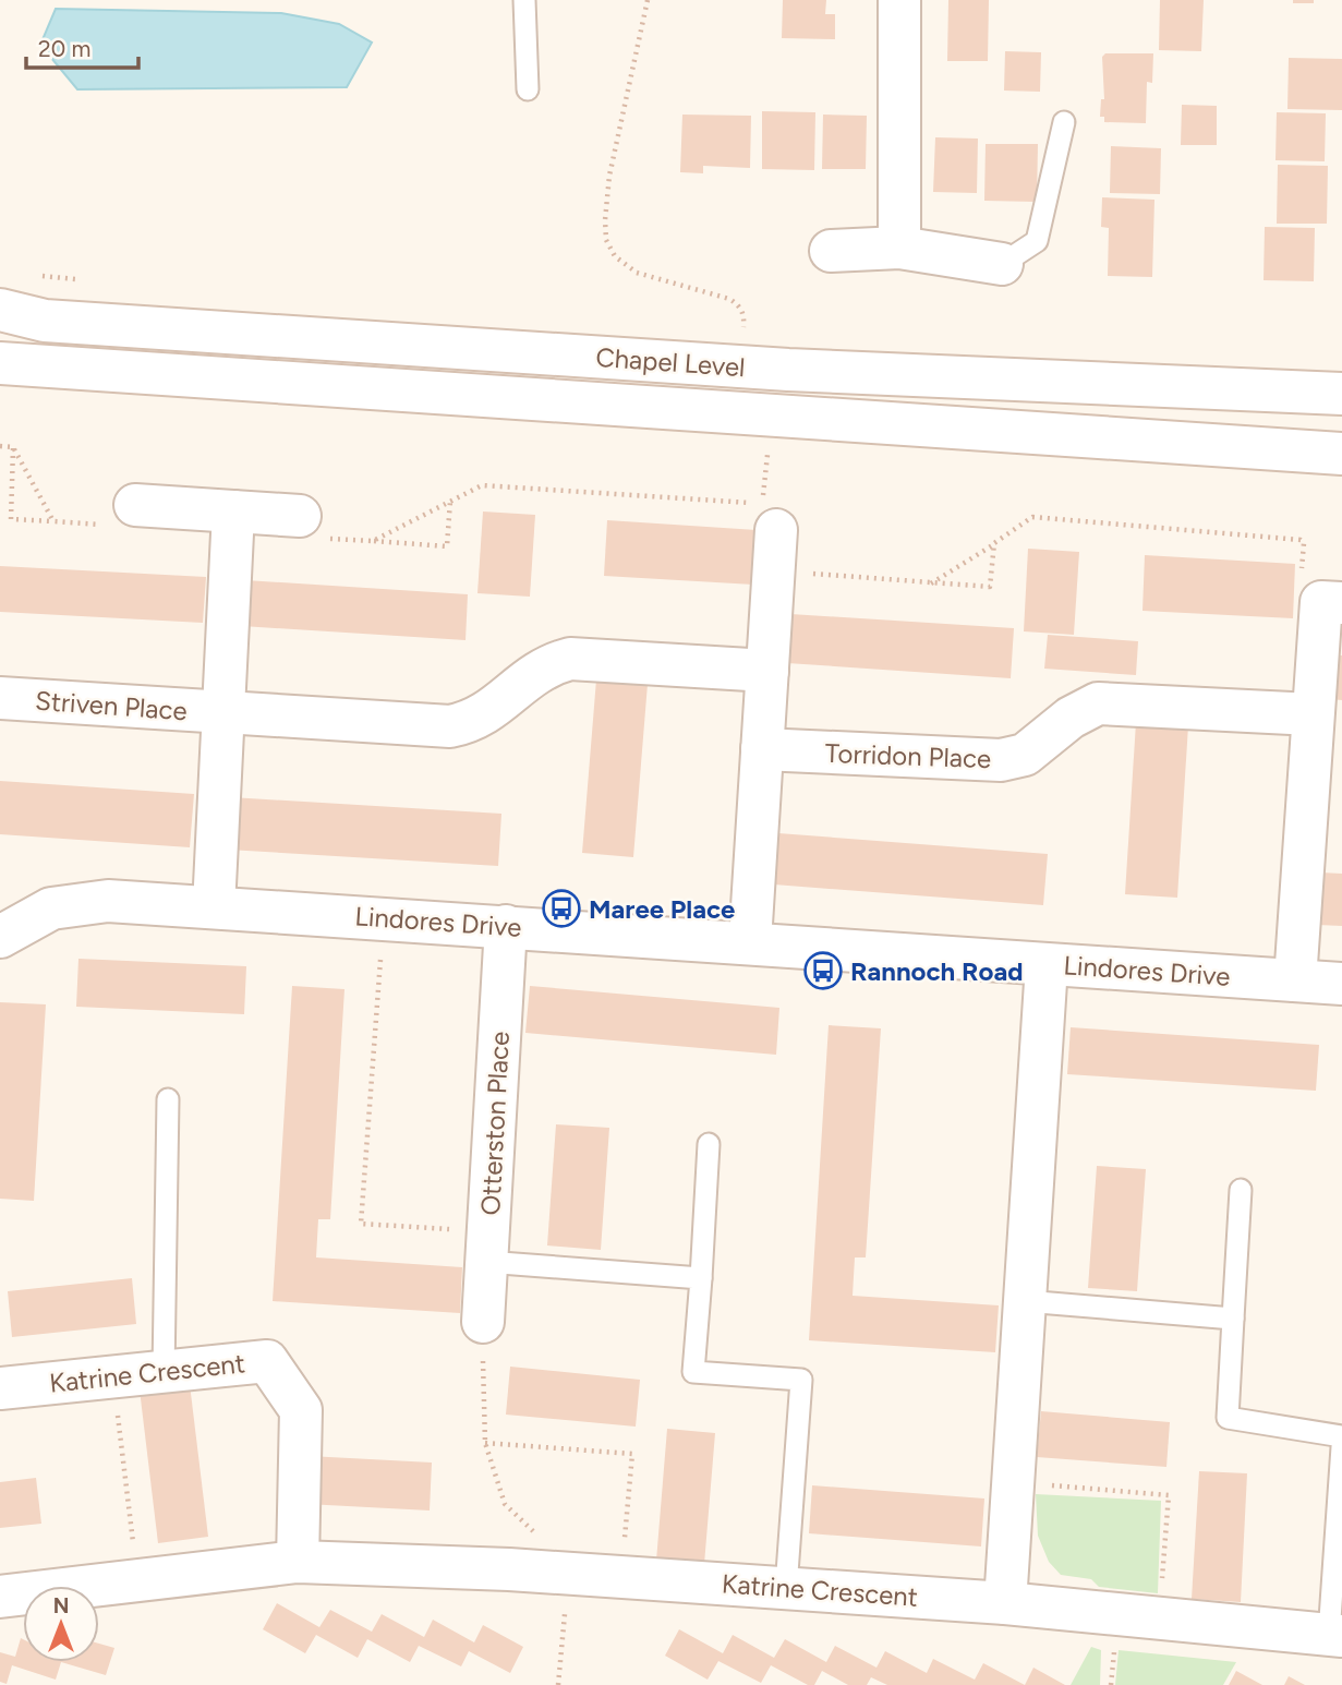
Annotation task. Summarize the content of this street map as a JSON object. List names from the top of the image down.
{
  "streets": {
    "street": [
      "Chapel Level",
      "Striven Place",
      "Torridon Place",
      "Lindores Drive",
      "Otterston Place",
      "Katrine Crescent"
    ]
  },
  "crossings": [
    ["Striven Place", "Lindores Drive"],
    ["Lindores Drive", "Otterston Place"]
  ],
  "places": {
    "bus stop": ["Maree Place", "Rannoch Road"]
  },
  "scale_bar": "20 m",
  "north": "top"
}
